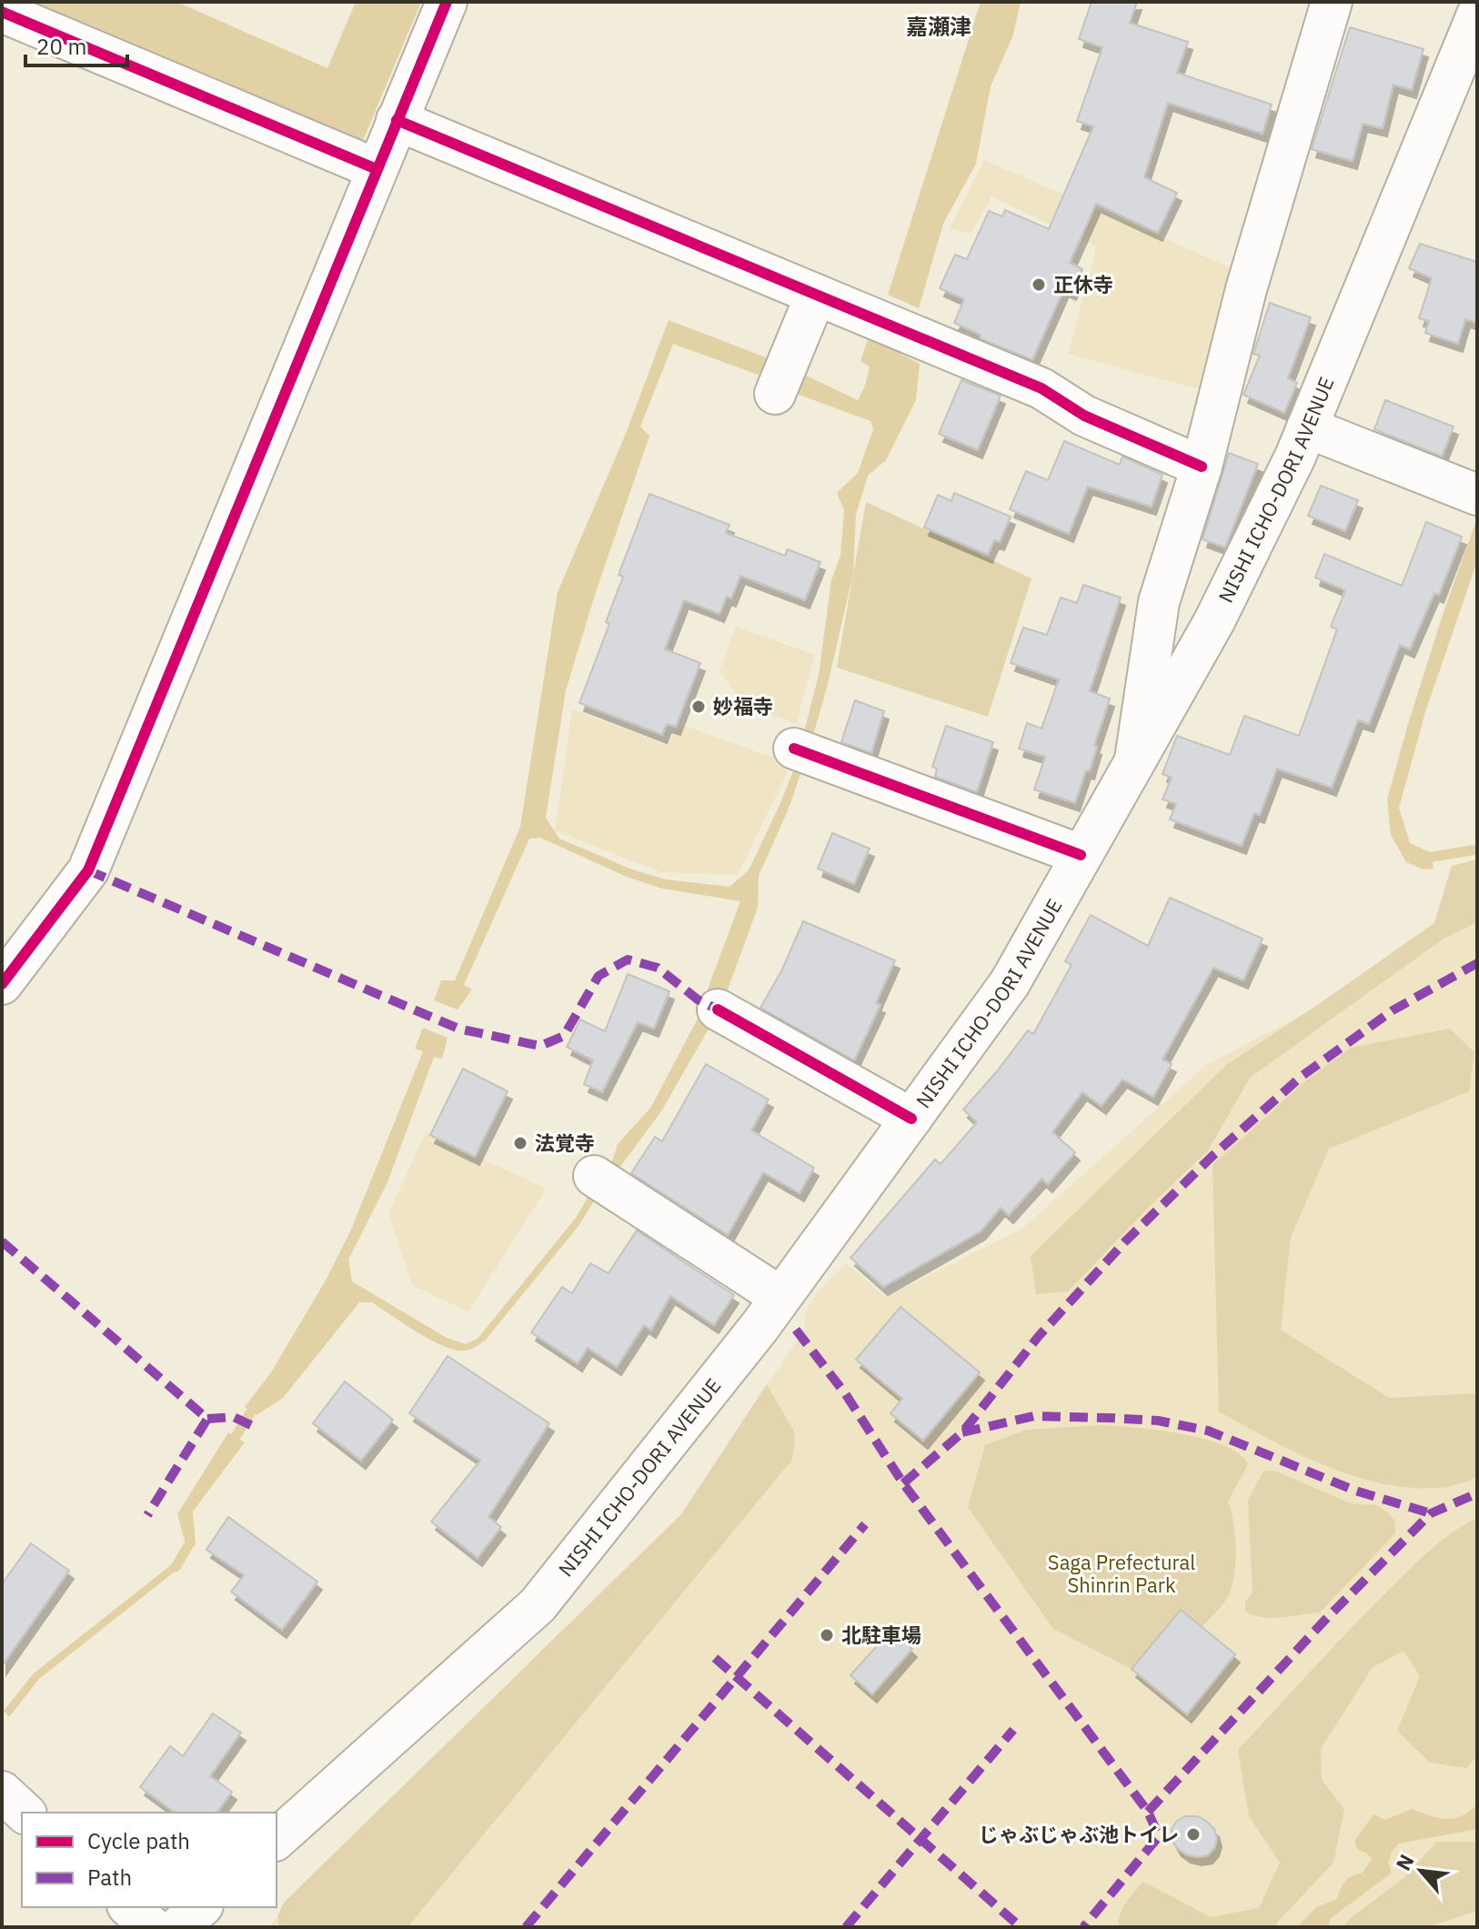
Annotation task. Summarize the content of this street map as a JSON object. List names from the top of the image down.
{
  "streets": {
    "main road": ["NISHI ICHO-DORI AVENUE"]
  },
  "districts": ["嘉瀬津"],
  "parks": ["Saga Prefectural Shinrin Park"],
  "places": [
    "正休寺",
    "妙福寺",
    "法覚寺",
    "北駐車場",
    "じゃぶじゃぶ池トイレ"
  ],
  "legend": ["Cycle path", "Path"],
  "scale_bar": "20 m",
  "north": "top left"
}
